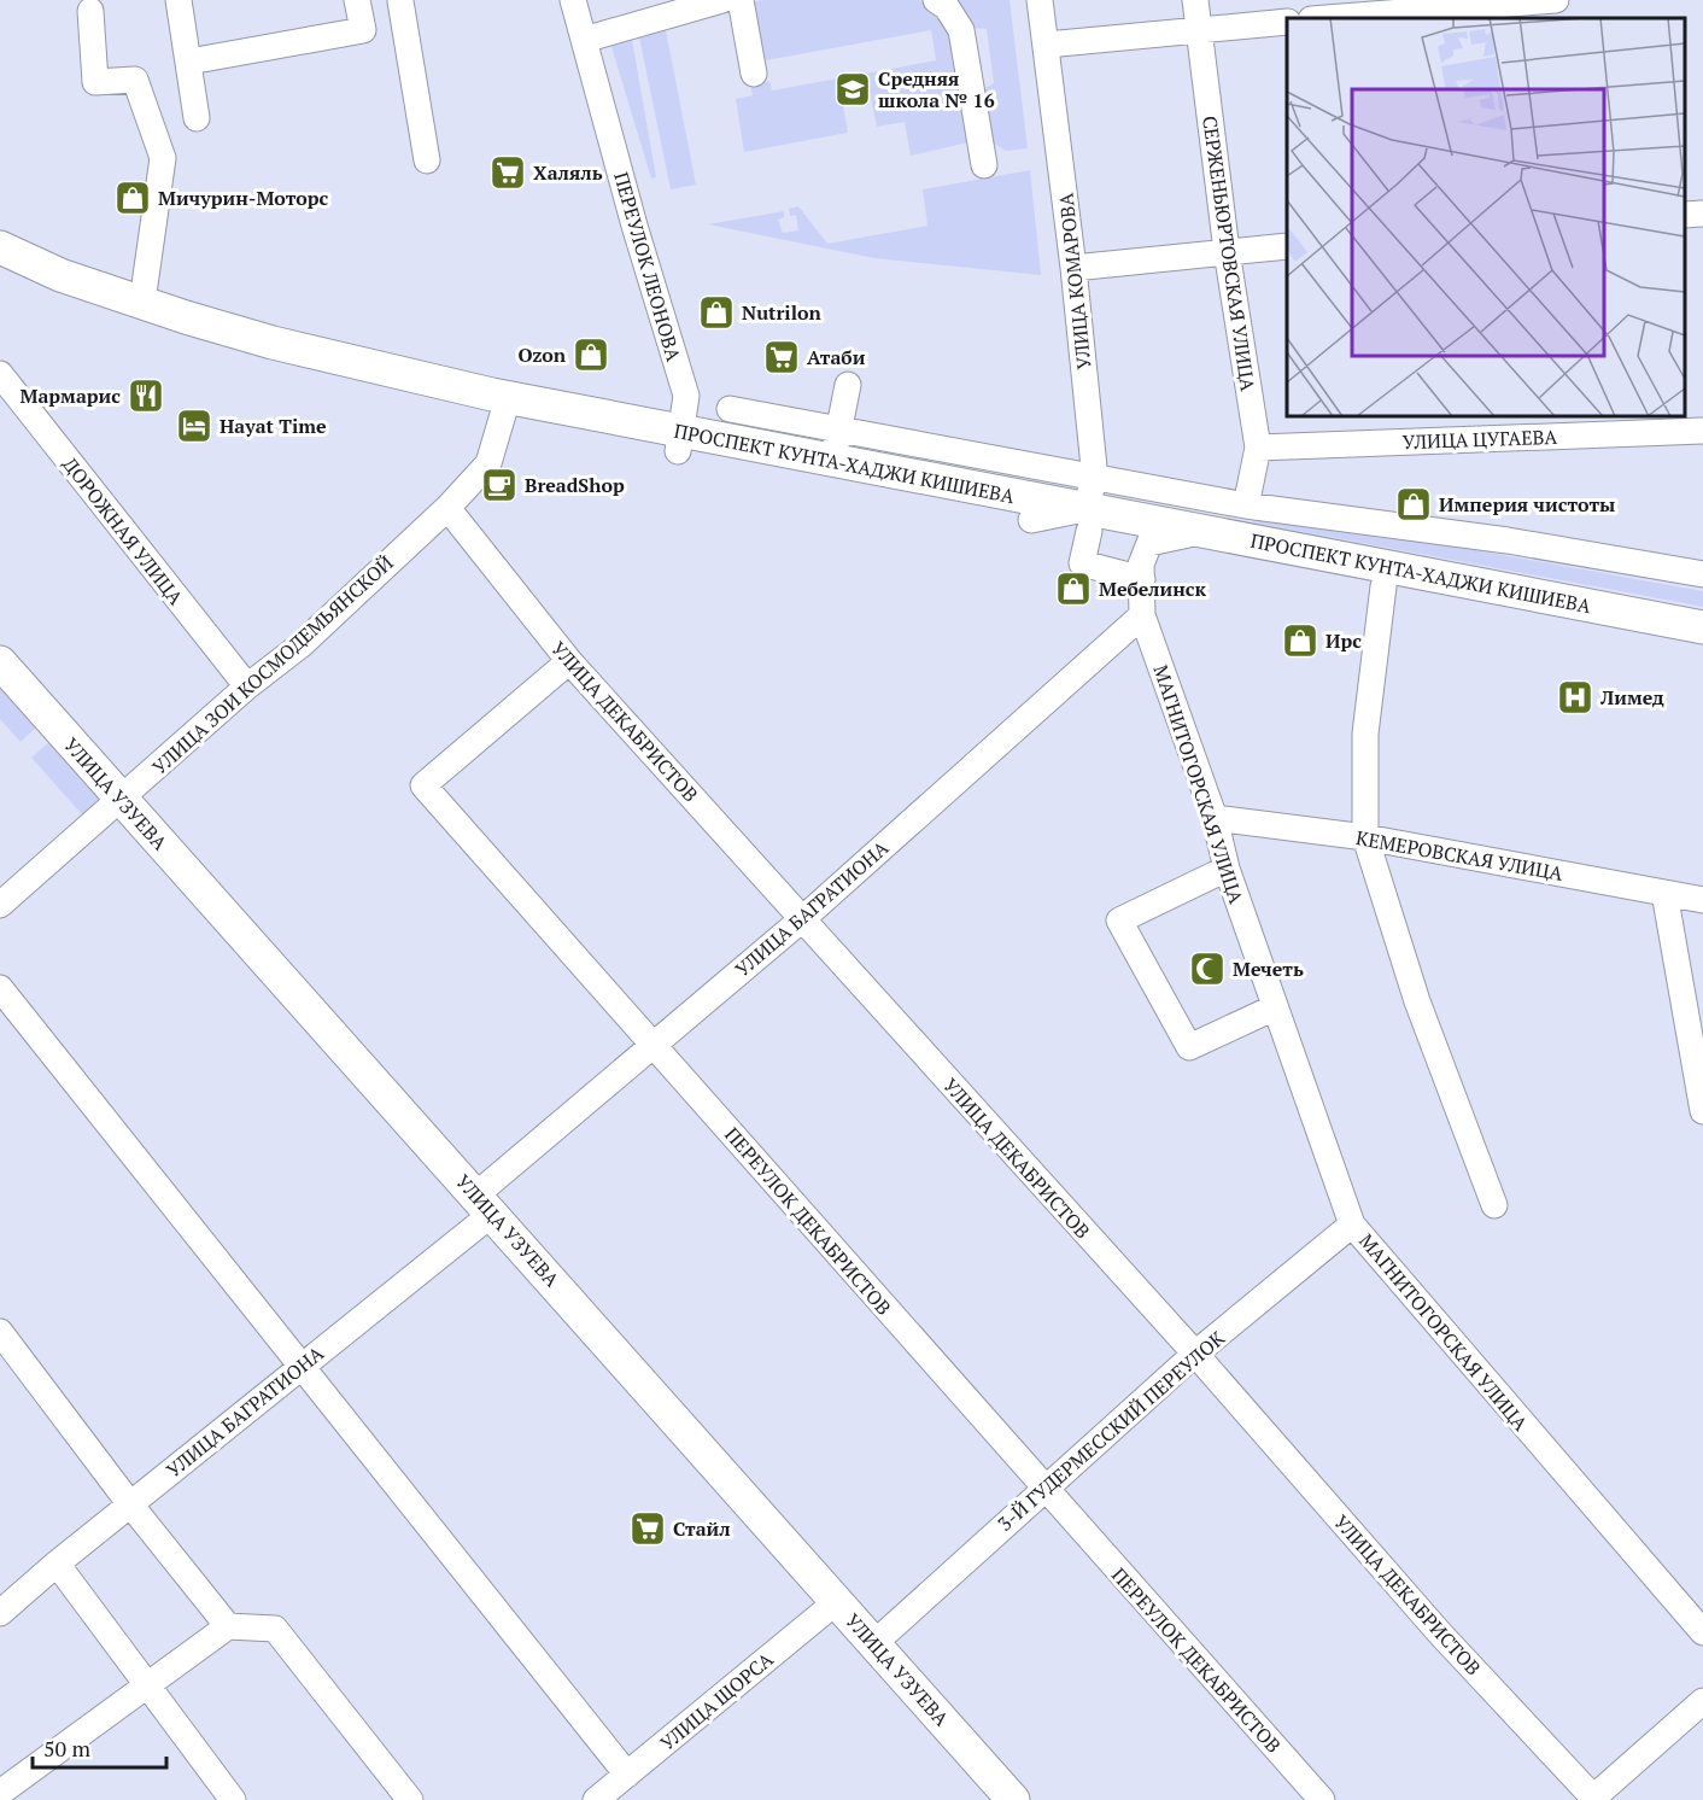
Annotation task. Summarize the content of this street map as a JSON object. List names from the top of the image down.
{
  "streets": {
    "main road": ["ПРОСПЕКТ КУНТА-ХАДЖИ КИШИЕВА", "УЛИЦА УЗУЕВА"],
    "street": [
      "СЕРЖЕНЬЮРТОВСКАЯ УЛИЦА",
      "ПЕРЕУЛОК ЛЕОНОВА",
      "УЛИЦА КОМАРОВА",
      "УЛИЦА ЦУГАЕВА",
      "ДОРОЖНАЯ УЛИЦА",
      "УЛИЦА ЗОИ КОСМОДЕМЬЯНСКОЙ",
      "УЛИЦА ДЕКАБРИСТОВ",
      "МАГНИТОГОРСКАЯ УЛИЦА",
      "КЕМЕРОВСКАЯ УЛИЦА",
      "УЛИЦА БАГРАТИОНА",
      "ПЕРЕУЛОК ДЕКАБРИСТОВ",
      "3-Й ГУДЕРМЕССКИЙ ПЕРЕУЛОК",
      "УЛИЦА ЩОРСА"
    ]
  },
  "crossings": [
    ["СЕРЖЕНЬЮРТОВСКАЯ УЛИЦА", "УЛИЦА ЦУГАЕВА"],
    ["ПЕРЕУЛОК ЛЕОНОВА", "ПРОСПЕКТ КУНТА-ХАДЖИ КИШИЕВА"],
    ["УЛИЦА КОМАРОВА", "ПРОСПЕКТ КУНТА-ХАДЖИ КИШИЕВА"],
    ["УЛИЦА КОМАРОВА", "МАГНИТОГОРСКАЯ УЛИЦА"],
    ["ПРОСПЕКТ КУНТА-ХАДЖИ КИШИЕВА", "УЛИЦА ЗОИ КОСМОДЕМЬЯНСКОЙ"],
    ["ПРОСПЕКТ КУНТА-ХАДЖИ КИШИЕВА", "МАГНИТОГОРСКАЯ УЛИЦА"],
    ["ДОРОЖНАЯ УЛИЦА", "УЛИЦА ЗОИ КОСМОДЕМЬЯНСКОЙ"],
    ["УЛИЦА ЗОИ КОСМОДЕМЬЯНСКОЙ", "УЛИЦА ДЕКАБРИСТОВ"],
    ["УЛИЦА ЗОИ КОСМОДЕМЬЯНСКОЙ", "УЛИЦА УЗУЕВА"],
    ["УЛИЦА ДЕКАБРИСТОВ", "УЛИЦА БАГРАТИОНА"],
    ["УЛИЦА ДЕКАБРИСТОВ", "ПЕРЕУЛОК ДЕКАБРИСТОВ"],
    ["УЛИЦА ДЕКАБРИСТОВ", "3-Й ГУДЕРМЕССКИЙ ПЕРЕУЛОК"],
    ["МАГНИТОГОРСКАЯ УЛИЦА", "КЕМЕРОВСКАЯ УЛИЦА"],
    ["МАГНИТОГОРСКАЯ УЛИЦА", "УЛИЦА БАГРАТИОНА"],
    ["МАГНИТОГОРСКАЯ УЛИЦА", "3-Й ГУДЕРМЕССКИЙ ПЕРЕУЛОК"],
    ["УЛИЦА УЗУЕВА", "УЛИЦА БАГРАТИОНА"],
    ["УЛИЦА УЗУЕВА", "3-Й ГУДЕРМЕССКИЙ ПЕРЕУЛОК"],
    ["УЛИЦА УЗУЕВА", "УЛИЦА ЩОРСА"],
    ["УЛИЦА БАГРАТИОНА", "ПЕРЕУЛОК ДЕКАБРИСТОВ"],
    ["ПЕРЕУЛОК ДЕКАБРИСТОВ", "3-Й ГУДЕРМЕССКИЙ ПЕРЕУЛОК"]
  ],
  "places": {
    "school or university": ["Средняя школа № 16"],
    "supermarket": ["Халяль", "Атаби", "Стайл"],
    "shop": [
      "Мичурин-Моторс",
      "Nutrilon",
      "Ozon",
      "Империя чистоты",
      "Мебелинск",
      "Ирс"
    ],
    "restaurant": ["Мармарис"],
    "hotel": ["Hayat Time"],
    "cafe": ["BreadShop"],
    "hospital": ["Лимед"],
    "mosque": ["Мечеть"]
  },
  "scale_bar": "50 m"
}
